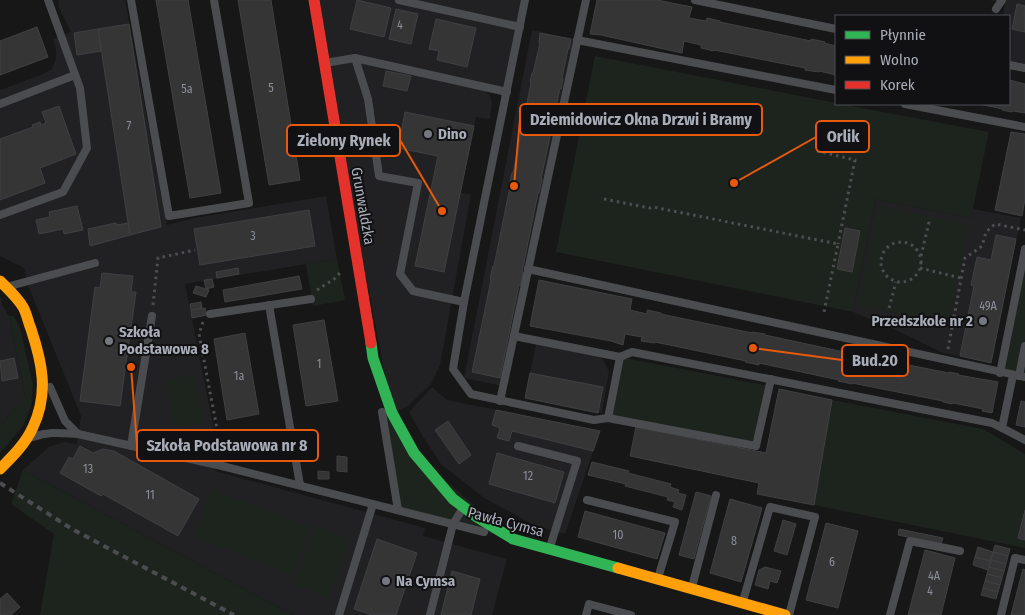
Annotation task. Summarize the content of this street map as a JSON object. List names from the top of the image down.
{
  "streets": {
    "street": ["Grunwaldzka", "Pawła Cymsa"]
  },
  "crossings": [
    ["Grunwaldzka", "Pawła Cymsa"]
  ],
  "places": [
    "Dino",
    "Orlik",
    "Dziemidowicz Okna Drzwi i Bramy",
    "Zielony Rynek",
    "Przedszkole nr 2",
    "Szkoła Podstawowa 8",
    "Bud.20",
    "Szkoła Podstawowa nr 8",
    "Na Cymsa"
  ],
  "house_numbers": [
    "4",
    "5",
    "5a",
    "7",
    "3",
    "49A",
    "1",
    "1a",
    "13",
    "12",
    "11",
    "10",
    "8",
    "6",
    "4A",
    "4"
  ],
  "legend": ["Płynnie", "Wolno", "Korek"]
}
